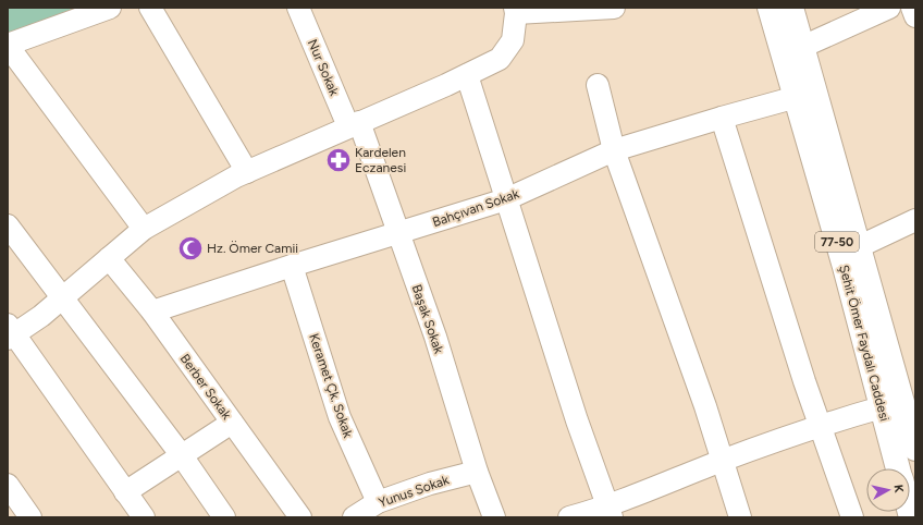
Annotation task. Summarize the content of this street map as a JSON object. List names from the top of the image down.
{
  "streets": {
    "main road": ["77-50", "Şehit Ömer Faydalı Caddesi"],
    "street": [
      "Nur Sokak",
      "Bahçıvan Sokak",
      "Başak Sokak",
      "Keramet Çk. Sokak",
      "Berber Sokak",
      "Yunus Sokak"
    ]
  },
  "crossings": [
    ["Nur Sokak", "Başak Sokak"],
    ["Bahçıvan Sokak", "Başak Sokak"],
    ["Bahçıvan Sokak", "Şehit Ömer Faydalı Caddesi"],
    ["Bahçıvan Sokak", "Keramet Çk. Sokak"],
    ["Bahçıvan Sokak", "Berber Sokak"],
    ["Başak Sokak", "Yunus Sokak"],
    ["Keramet Çk. Sokak", "Yunus Sokak"]
  ],
  "places": {
    "pharmacy": ["Kardelen Eczanesi"],
    "mosque": ["Hz. Ömer Camii"]
  },
  "north": "right"
}
